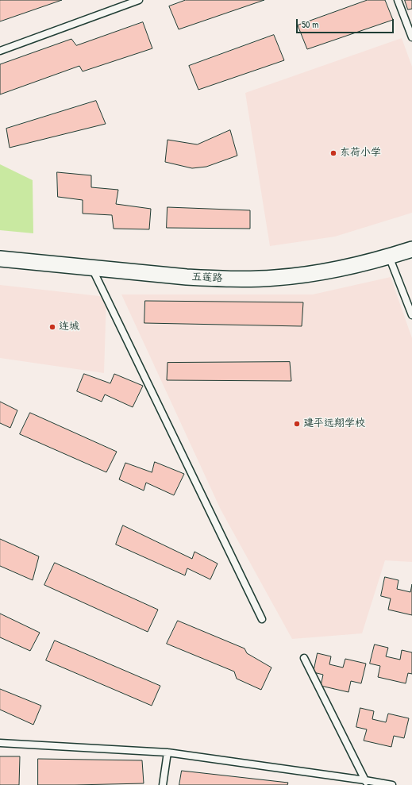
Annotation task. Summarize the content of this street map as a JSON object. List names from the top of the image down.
{
  "streets": {
    "street": ["五莲路"]
  },
  "places": ["东荷小学", "连城", "建平远翔学校"],
  "scale_bar": "50 m"
}
